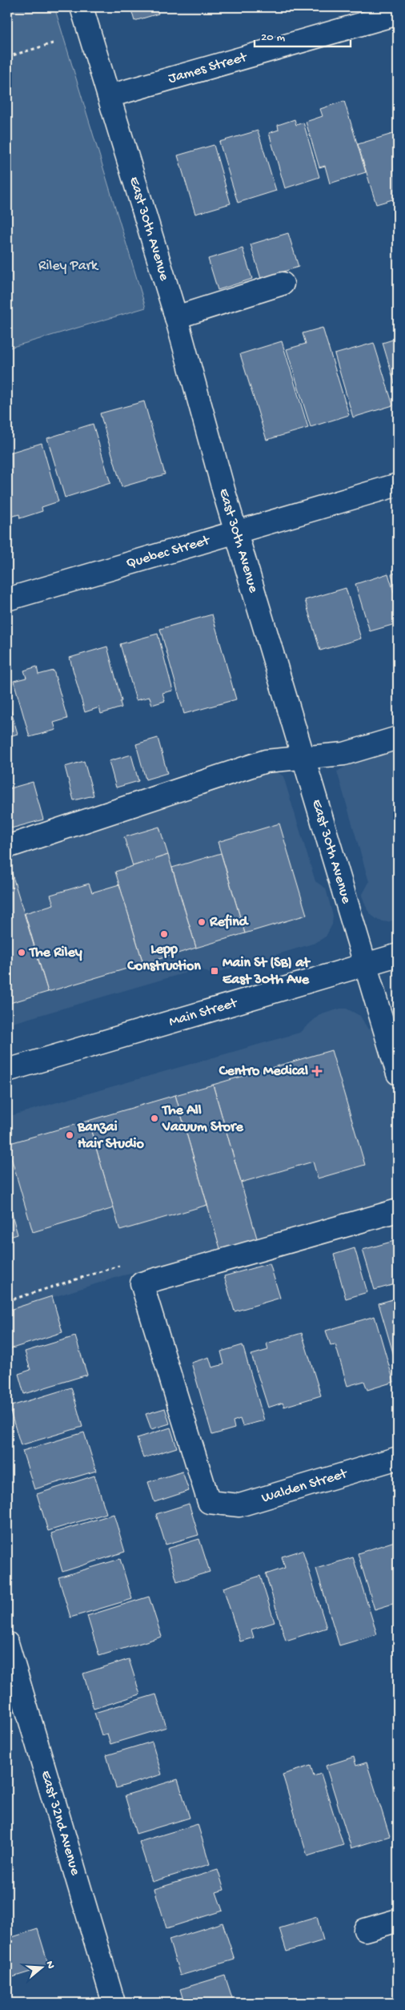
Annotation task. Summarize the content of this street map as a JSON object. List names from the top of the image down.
{
  "streets": {
    "street": [
      "James Street",
      "East 30th Avenue",
      "Quebec Street",
      "Main Street",
      "Walden Street",
      "East 32nd Avenue"
    ]
  },
  "crossings": [
    ["James Street", "East 30th Avenue"],
    ["East 30th Avenue", "Quebec Street"],
    ["East 30th Avenue", "Main Street"]
  ],
  "parks": ["Riley Park"],
  "places": {
    "other": [
      "Refind",
      "Lepp Construction",
      "The Riley",
      "The All Vacuum Store",
      "Banzai Hair Studio"
    ],
    "transit": ["Main St (SB) at East 30th Ave"],
    "health": ["Centro Medical"]
  },
  "scale_bar": "20 m",
  "north": "right"
}
